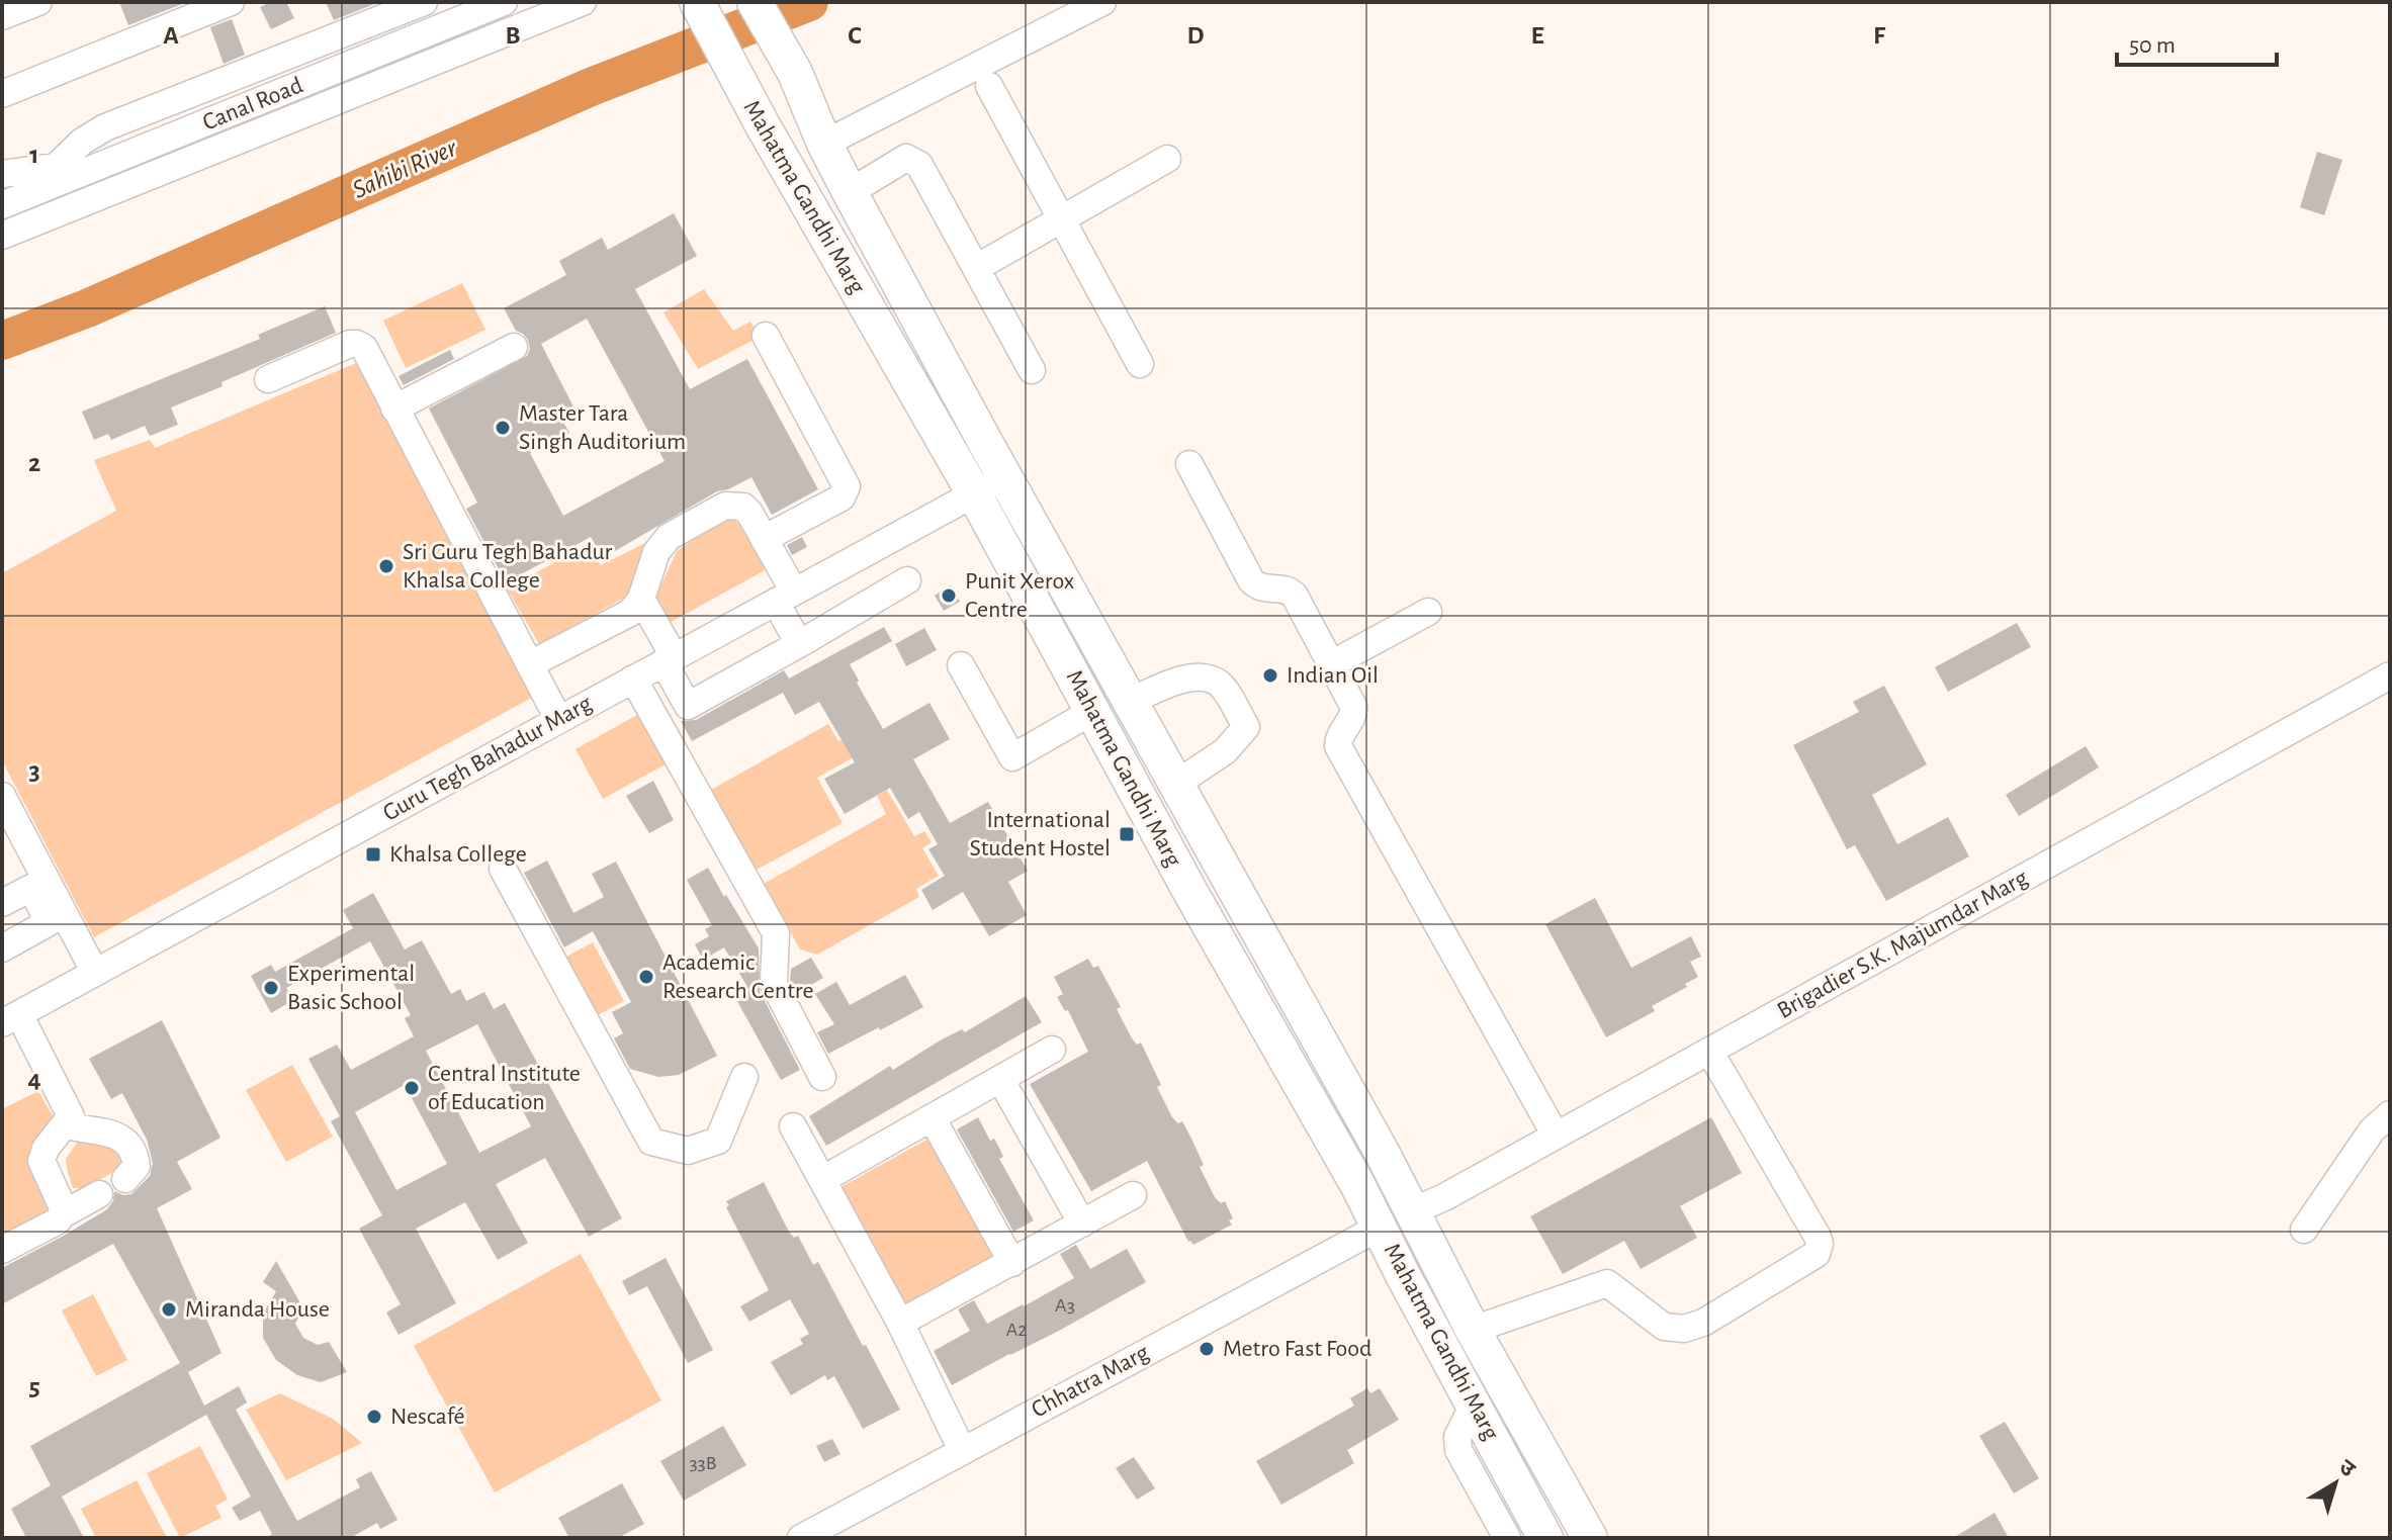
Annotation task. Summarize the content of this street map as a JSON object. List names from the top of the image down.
{
  "streets": {
    "main road": ["Mahatma Gandhi Marg"],
    "street": [
      "Canal Road",
      "Guru Tegh Bahadur Marg",
      "Brigadier S.K. Majumdar Marg",
      "Chhatra Marg"
    ]
  },
  "crossings": [
    ["Mahatma Gandhi Marg", "Guru Tegh Bahadur Marg"],
    ["Mahatma Gandhi Marg", "Brigadier S.K. Majumdar Marg"],
    ["Mahatma Gandhi Marg", "Chhatra Marg"]
  ],
  "water": ["Sahibi River"],
  "places": {
    "other": [
      "Master Tara Singh Auditorium",
      "Sri Guru Tegh Bahadur Khalsa College",
      "Punit Xerox Centre",
      "Indian Oil",
      "Academic Research Centre",
      "Experimental Basic School",
      "Central Institute of Education",
      "Miranda House",
      "Metro Fast Food",
      "Nescafé"
    ],
    "transit": ["International Student Hostel", "Khalsa College"]
  },
  "house_numbers": ["A3", "A2", "33B"],
  "scale_bar": "50 m",
  "north": "top right",
  "grid": {
    "columns": [
      "A",
      "B",
      "C",
      "D",
      "E",
      "F"
    ],
    "rows": [
      "1",
      "2",
      "3",
      "4",
      "5"
    ]
  }
}
